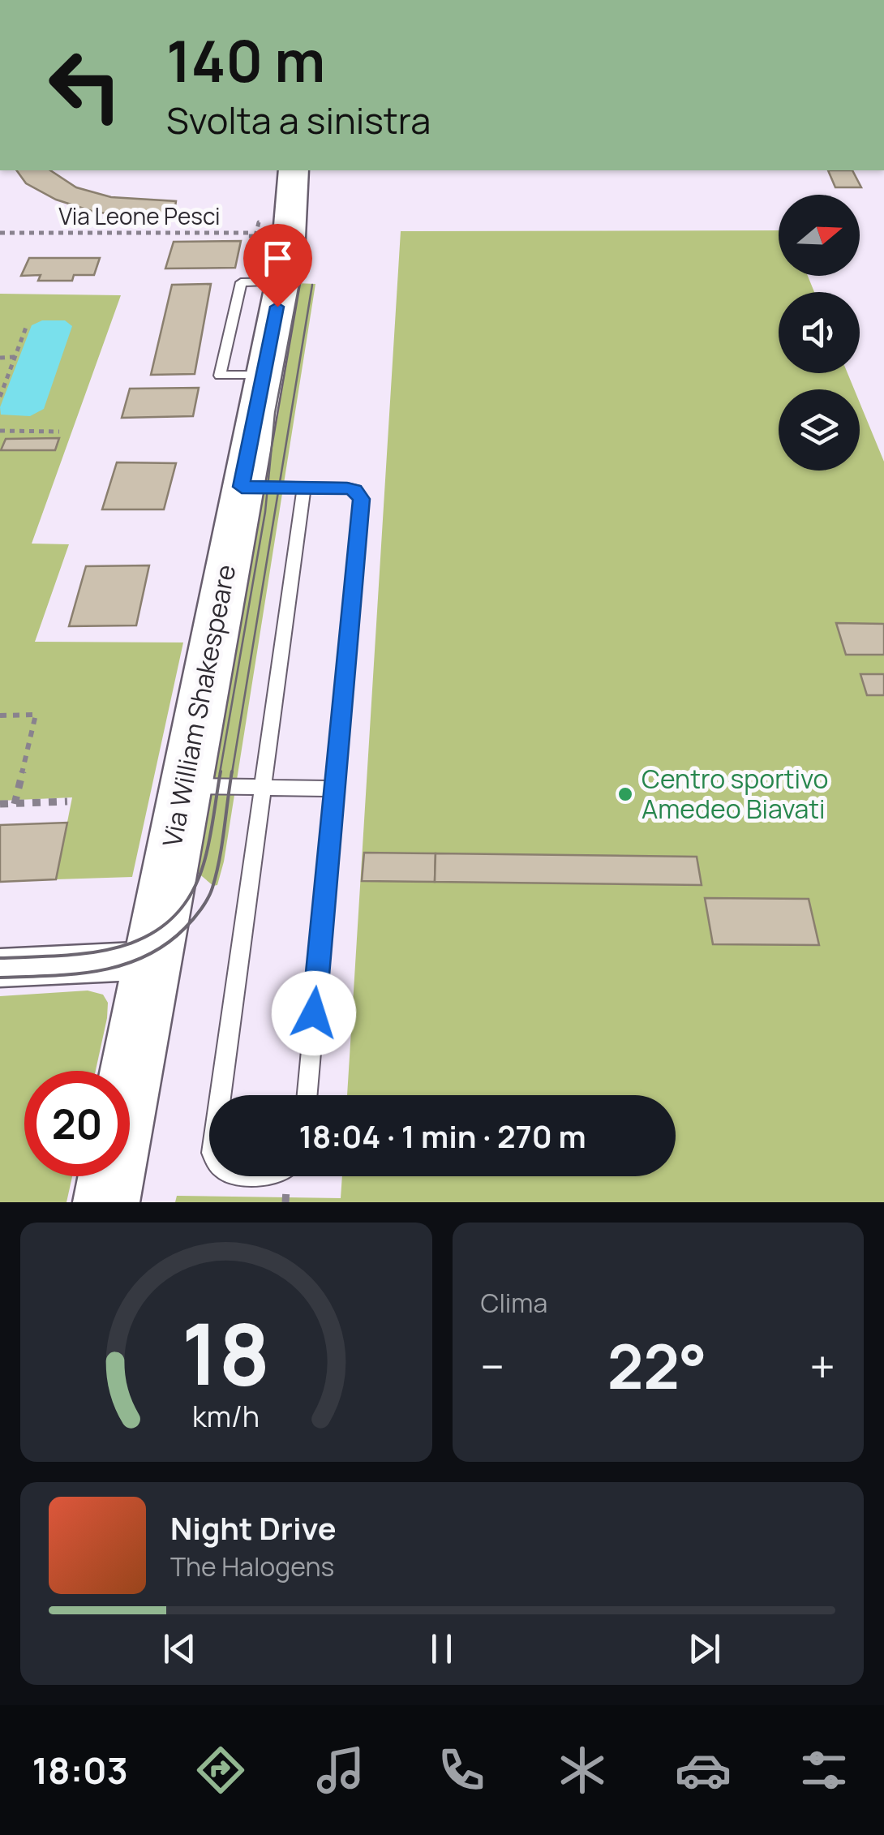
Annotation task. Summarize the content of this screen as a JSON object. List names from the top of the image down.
{
  "streets": {
    "main road": ["Via William Shakespeare"],
    "path": ["Via Leone Pesci"]
  },
  "places": ["Centro sportivo Amedeo Biavati"],
  "north": "right",
  "page": {
    "turn": ["140 m", "Svolta a sinistra"],
    "limit": "20",
    "trip": "18:04 · 1 min · 270 m",
    "tile": "Clima",
    "heat": ["−", "22°", "+"],
    "song": ["Night Drive", "The Halogens"],
    "tabs": "18:03",
    "gauge": ["18", "km/h"]
  }
}
